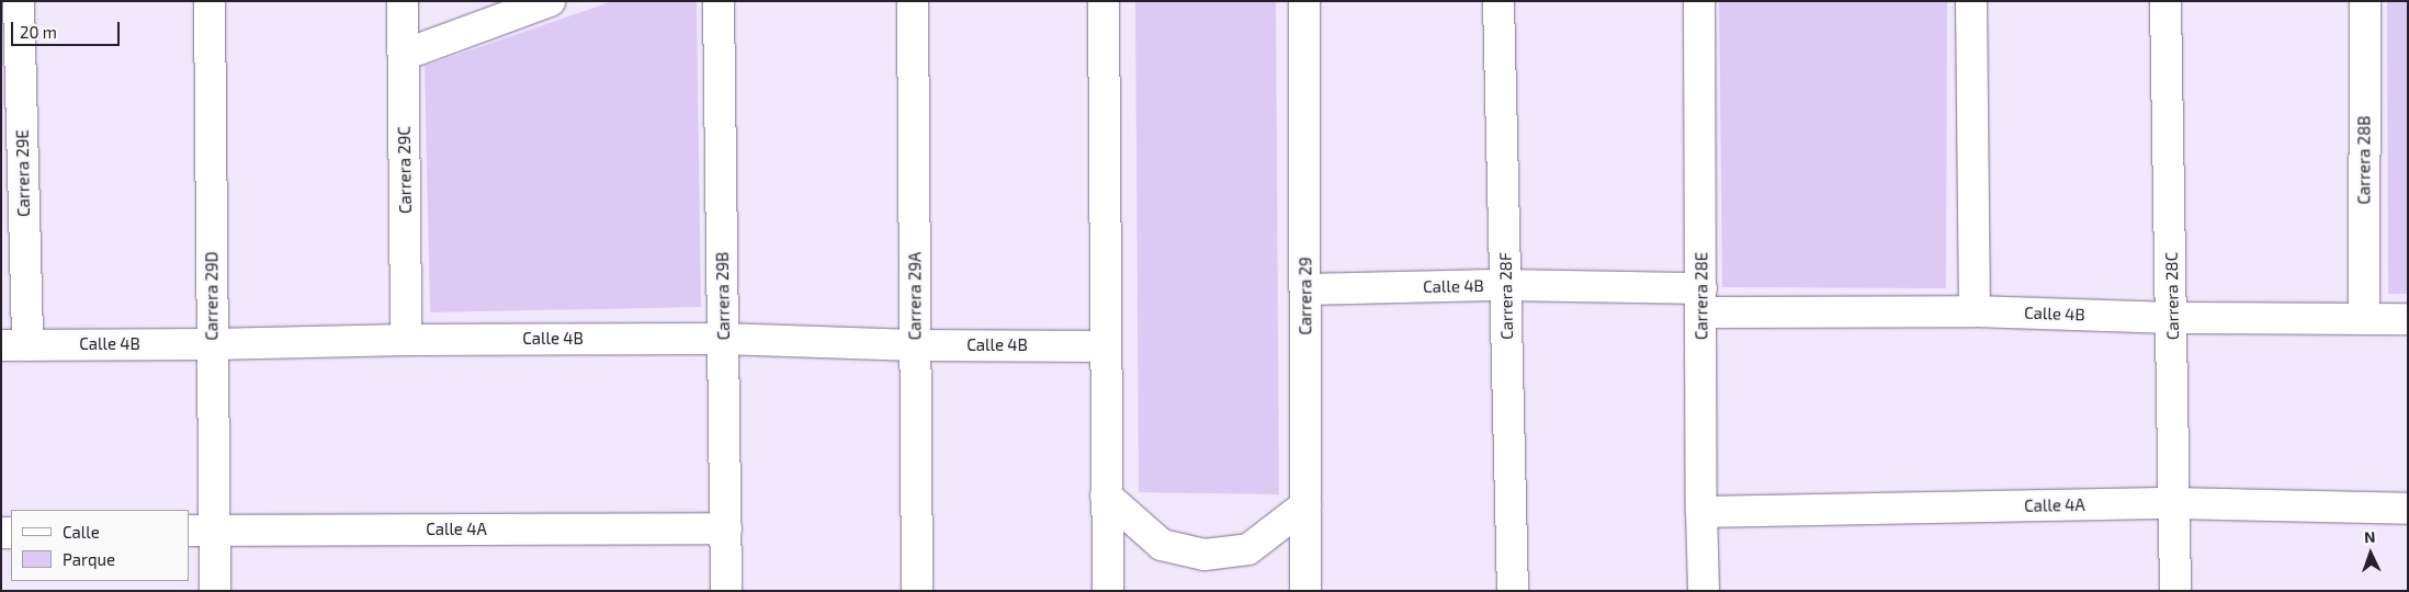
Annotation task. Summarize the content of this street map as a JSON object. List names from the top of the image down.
{
  "streets": {
    "street": [
      "Carrera 28B",
      "Carrera 29C",
      "Carrera 29E",
      "Calle 4B",
      "Carrera 29D",
      "Carrera 29B",
      "Carrera 29A",
      "Carrera 29",
      "Carrera 28F",
      "Carrera 28E",
      "Carrera 28C",
      "Calle 4A"
    ]
  },
  "crossings": [
    ["Carrera 28B", "Calle 4B"],
    ["Carrera 29C", "Calle 4B"],
    ["Carrera 29E", "Calle 4B"],
    ["Calle 4B", "Carrera 29D"],
    ["Calle 4B", "Carrera 29B"],
    ["Calle 4B", "Carrera 29A"],
    ["Calle 4B", "Carrera 29"],
    ["Calle 4B", "Carrera 28F"],
    ["Calle 4B", "Carrera 28E"],
    ["Calle 4B", "Carrera 28C"],
    ["Carrera 29D", "Calle 4A"],
    ["Carrera 29B", "Calle 4A"],
    ["Carrera 28E", "Calle 4A"],
    ["Carrera 28C", "Calle 4A"]
  ],
  "legend": ["Calle", "Parque"],
  "scale_bar": "20 m",
  "north": "top"
}
